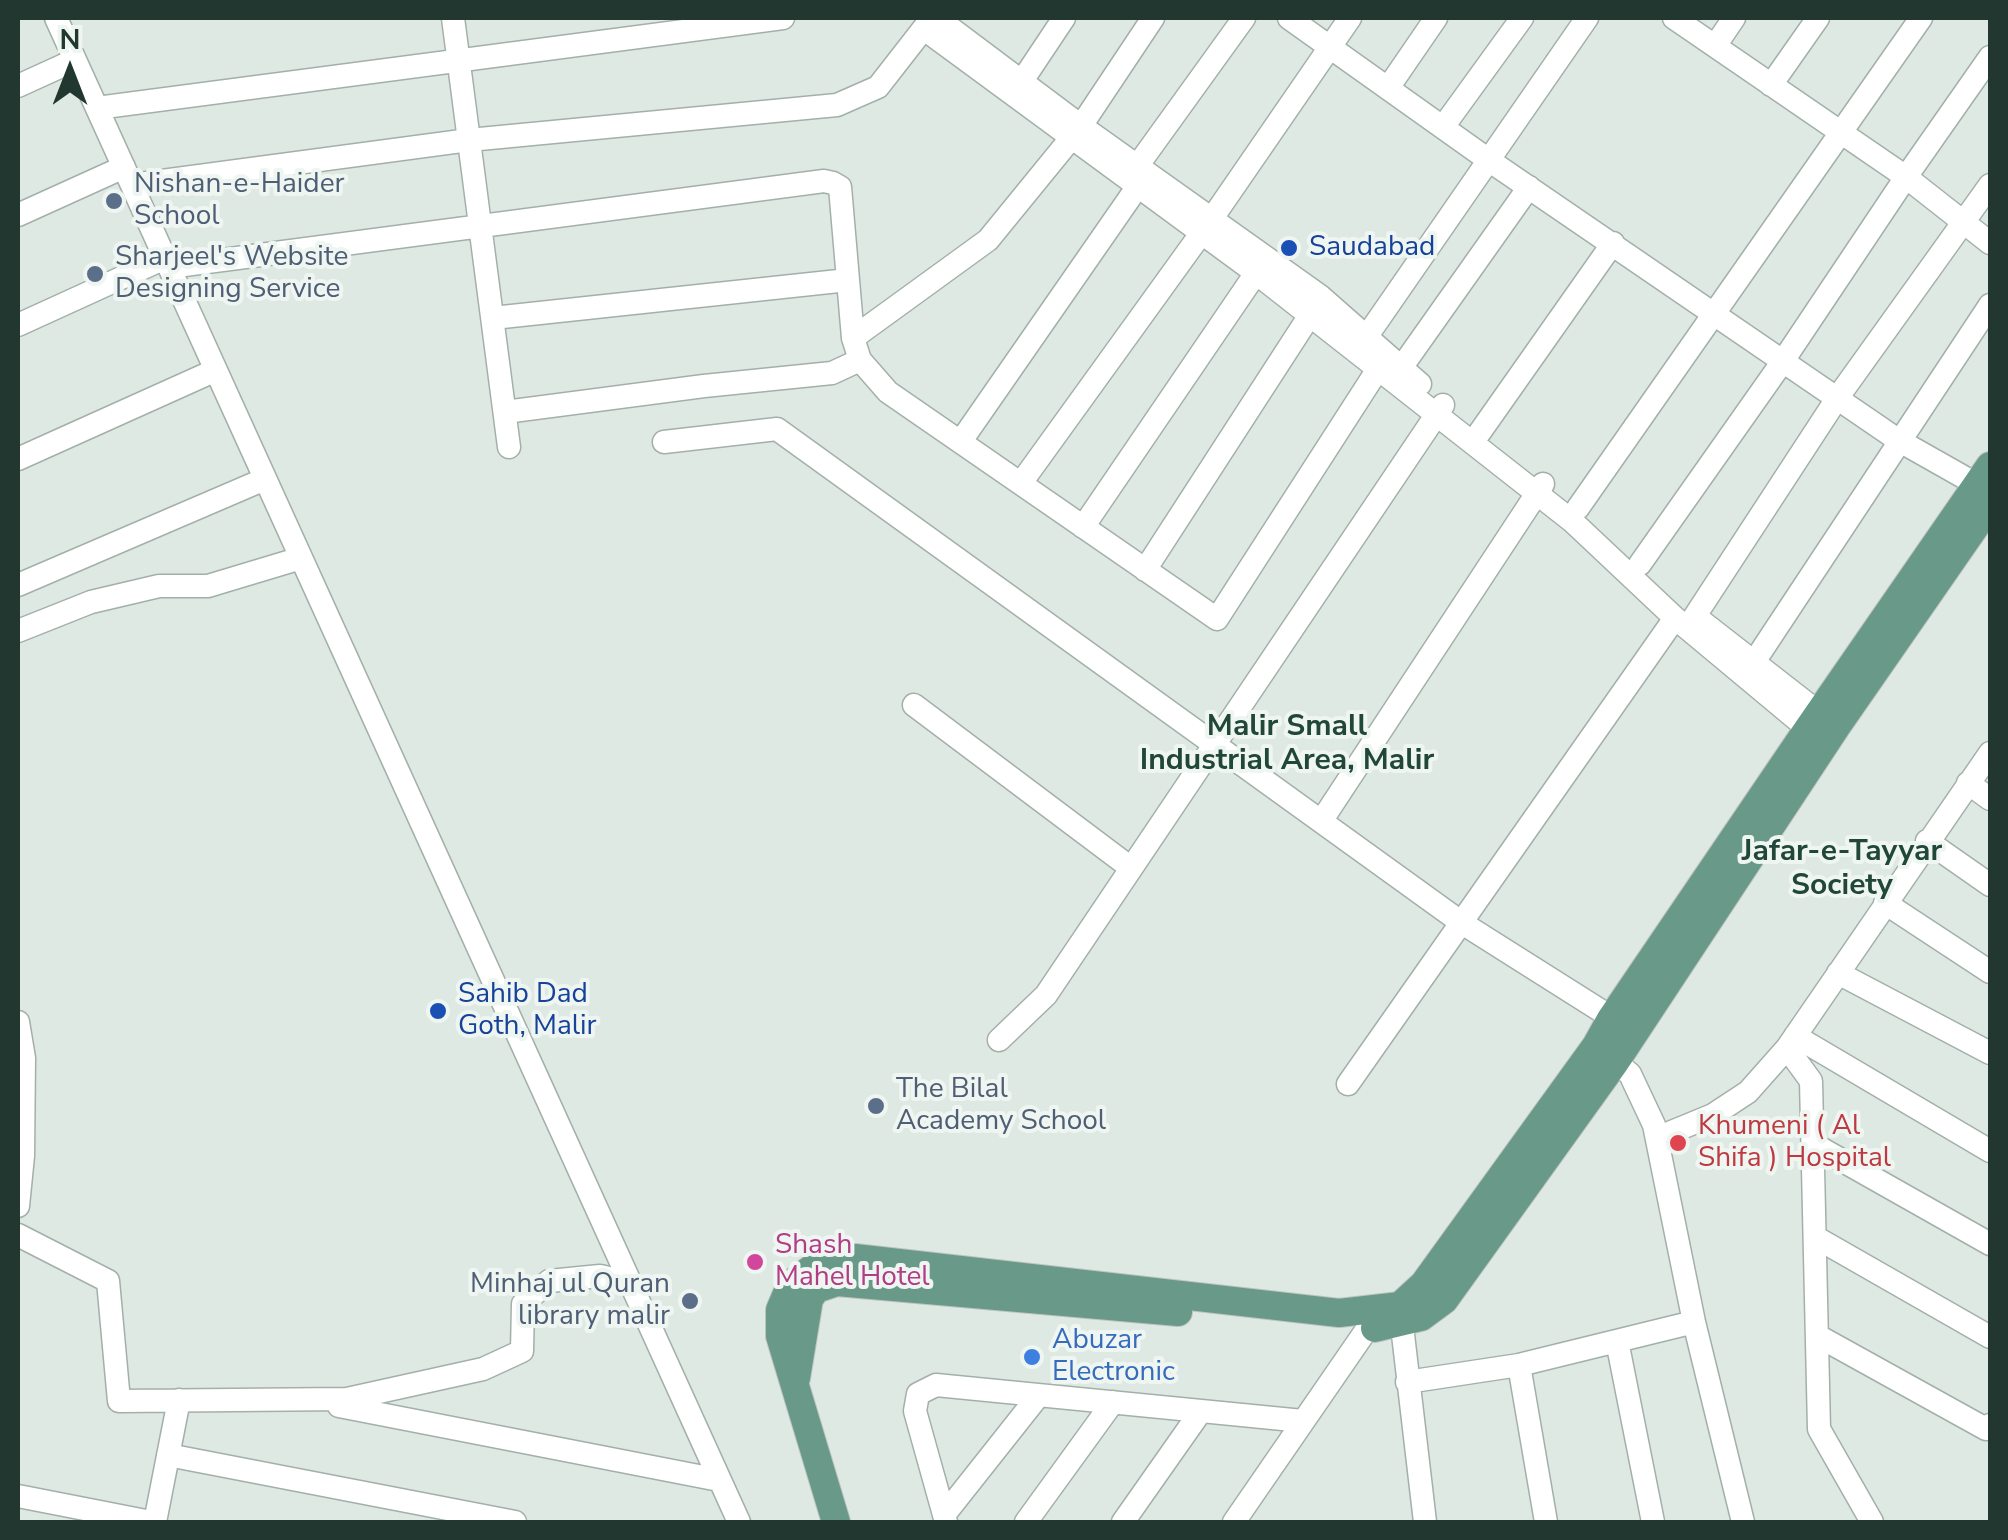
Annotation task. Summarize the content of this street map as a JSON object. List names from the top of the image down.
{
  "districts": ["Malir Small Industrial Area, Malir", "Jafar-e-Tayyar Society"],
  "places": [
    "Nishan-e-Haider School",
    "Saudabad",
    "Sharjeel's Website Designing Service",
    "Sahib Dad Goth, Malir",
    "The Bilal Academy School",
    "Khumeni ( Al Shifa ) Hospital",
    "Shash Mahel Hotel",
    "Minhaj ul Quran library malir",
    "Abuzar Electronic"
  ],
  "north": "top"
}
